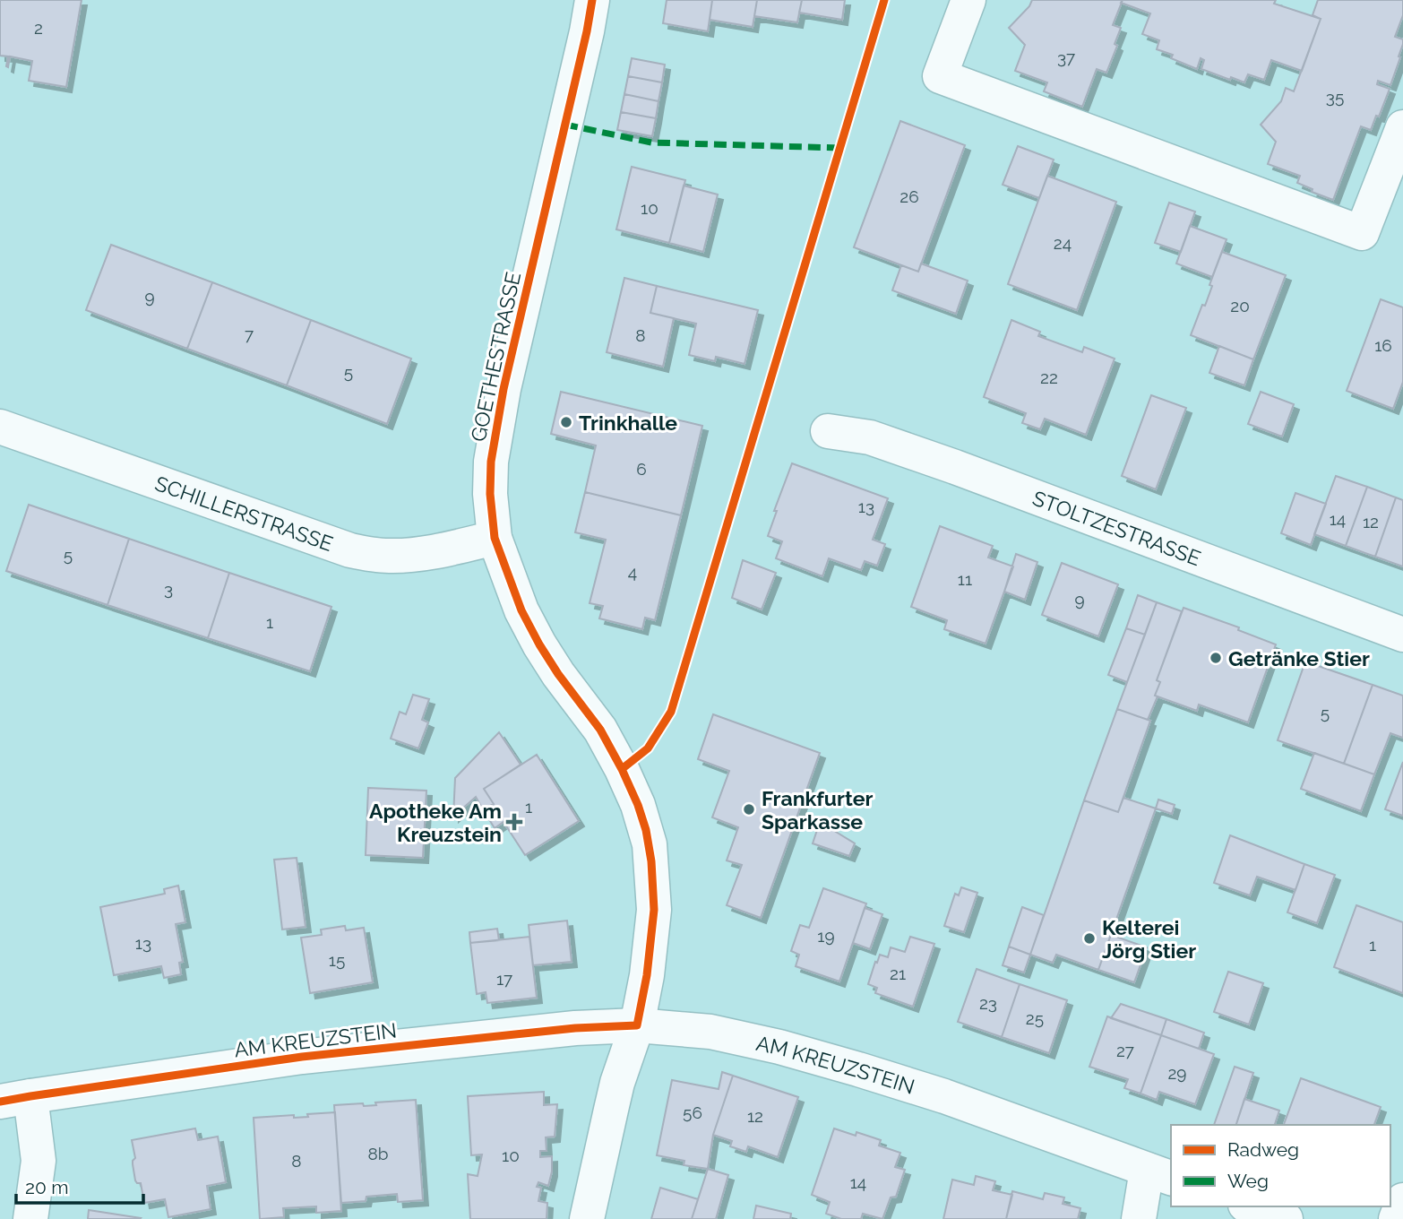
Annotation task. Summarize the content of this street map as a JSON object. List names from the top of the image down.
{
  "streets": {
    "street": [
      "GOETHESTRASSE",
      "SCHILLERSTRASSE",
      "STOLTZESTRASSE",
      "AM KREUZSTEIN"
    ]
  },
  "crossings": [
    ["GOETHESTRASSE", "SCHILLERSTRASSE"],
    ["GOETHESTRASSE", "AM KREUZSTEIN"]
  ],
  "places": {
    "other": [
      "Trinkhalle",
      "Getränke Stier",
      "Frankfurter Sparkasse",
      "Kelterei Jörg Stier"
    ],
    "health": ["Apotheke Am Kreuzstein"]
  },
  "house_numbers": [
    "2",
    "37",
    "35",
    "26",
    "10",
    "24",
    "9",
    "20",
    "7",
    "8",
    "16",
    "5",
    "22",
    "6",
    "13",
    "14",
    "12",
    "5",
    "4",
    "11",
    "3",
    "9",
    "1",
    "5",
    "1",
    "19",
    "13",
    "1",
    "15",
    "21",
    "17",
    "23",
    "25",
    "27",
    "29",
    "56",
    "12",
    "8b",
    "10",
    "8",
    "14"
  ],
  "legend": ["Radweg", "Weg"],
  "scale_bar": "20 m"
}
